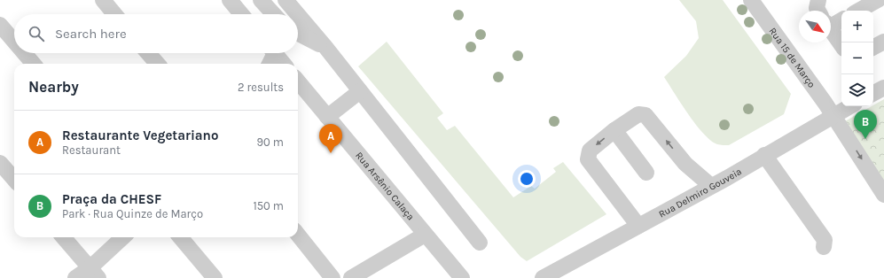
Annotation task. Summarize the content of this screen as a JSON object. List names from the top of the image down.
{
  "streets": {
    "street": ["Rua 15 de Março", "Rua Arsênio Calaça", "Rua Delmiro Gouveia"]
  },
  "crossings": [
    ["Rua 15 de Março", "Rua Delmiro Gouveia"]
  ],
  "north": "bottom right",
  "page": {
    "map_buttons": ["+", "−"],
    "search": "Search here",
    "heading": ["Nearby", "2 results"],
    "pins": ["B", "A"],
    "list": [
      {
        "mark": "A",
        "name": "Restaurante Vegetariano",
        "note": "Restaurant",
        "value": "90 m"
      },
      {
        "mark": "B",
        "name": "Praça da CHESF",
        "note": "Park · Rua Quinze de Março",
        "value": "150 m"
      }
    ]
  }
}
